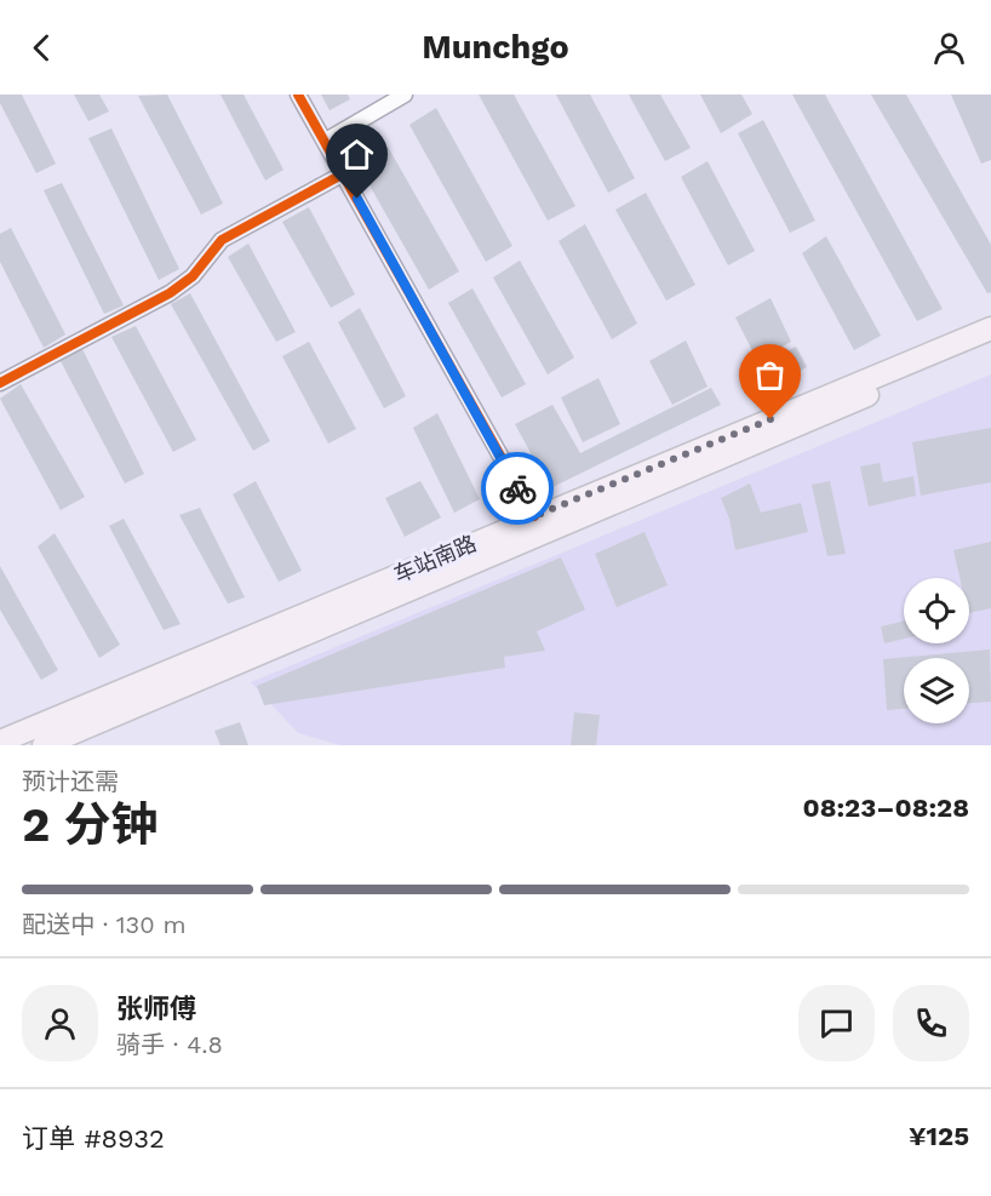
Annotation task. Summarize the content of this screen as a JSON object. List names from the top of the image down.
{
  "streets": {
    "main road": ["车站南路"]
  },
  "page": {
    "header": "Munchgo",
    "heading": ["2 分钟", "预计还需", "08:23–08:28"],
    "panel": [
      "张师傅",
      "骑手 · 4.8",
      "订单 #8932",
      "¥125"
    ],
    "bar": "配送中 · 130 m"
  }
}
